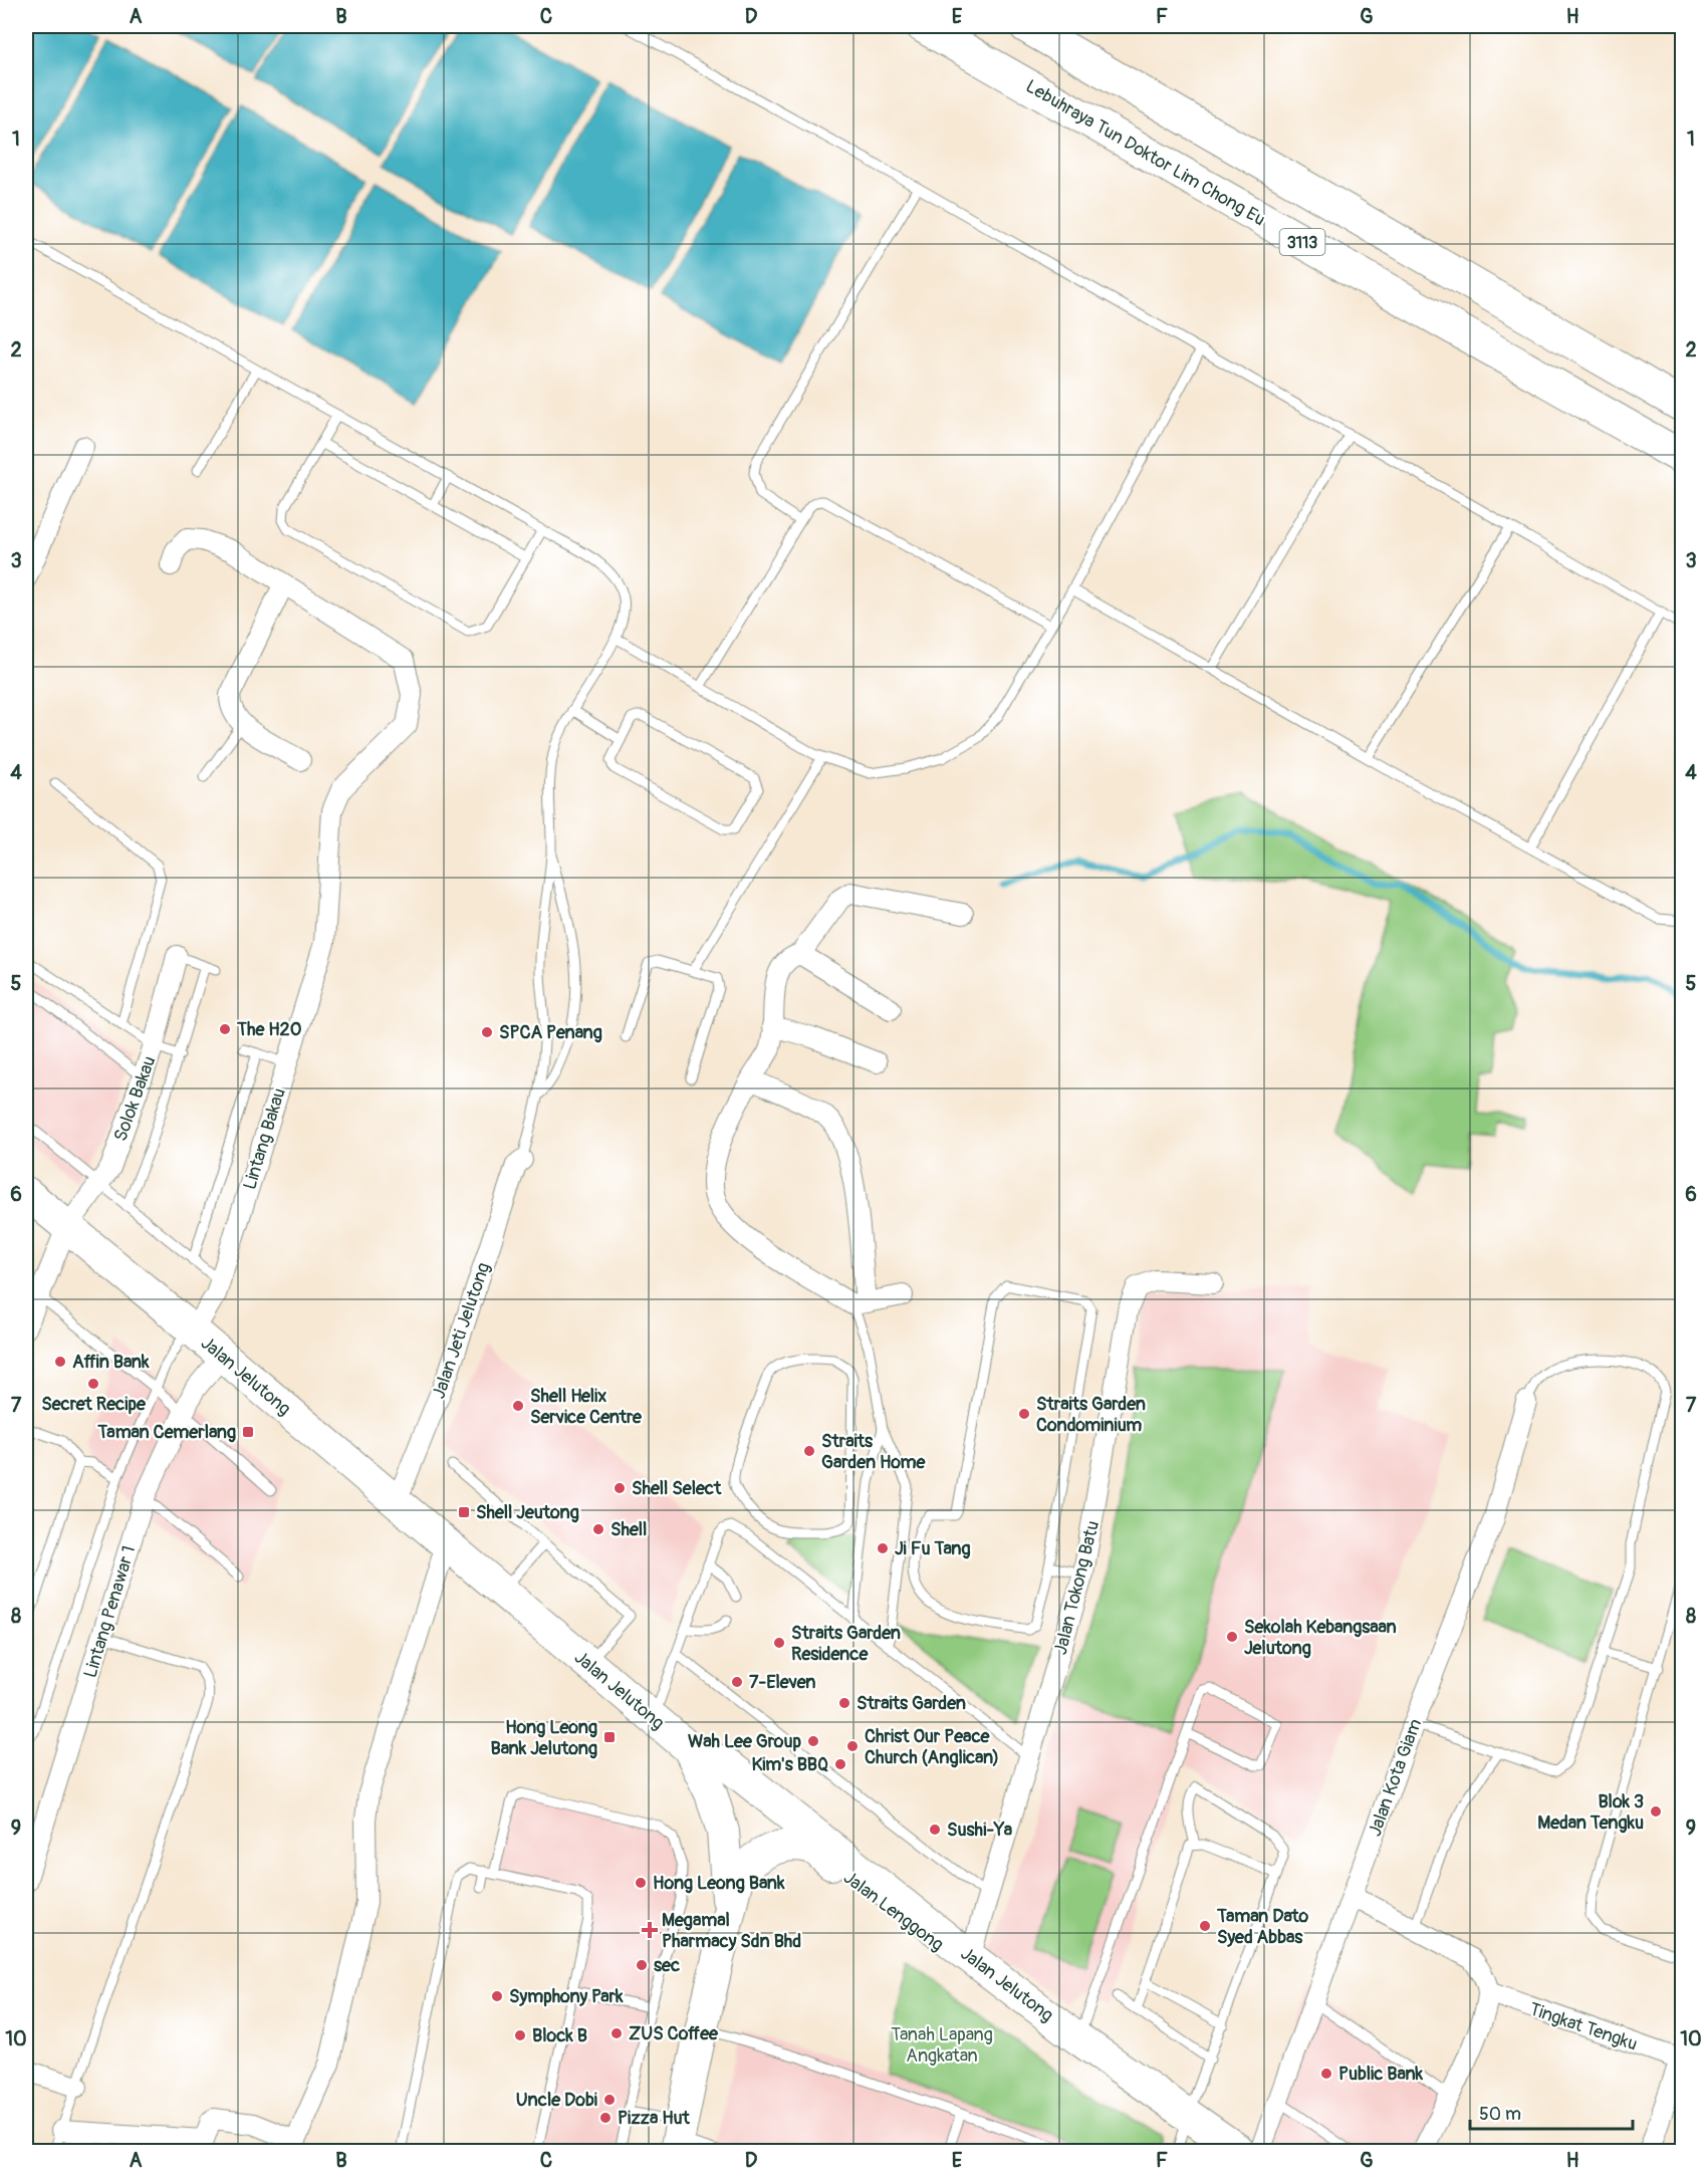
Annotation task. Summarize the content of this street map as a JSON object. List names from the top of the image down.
{
  "streets": {
    "highway": ["Lebuhraya Tun Doktor Lim Chong Eu", "3113"],
    "main road": ["Jalan Jelutong", "Jalan Lenggong"],
    "street": [
      "Solok Bakau",
      "Lintang Bakau",
      "Jalan Jeti Jelutong",
      "Jalan Tokong Batu",
      "Lintang Penawar 1",
      "Jalan Kota Giam",
      "Tingkat Tengku"
    ]
  },
  "crossings": [
    ["Solok Bakau", "Jalan Jelutong"],
    ["Lintang Bakau", "Jalan Jelutong"],
    ["Jalan Jeti Jelutong", "Jalan Jelutong"],
    ["Jalan Jelutong", "Jalan Tokong Batu"],
    ["Jalan Jelutong", "Lintang Penawar 1"],
    ["Jalan Jelutong", "Jalan Lenggong"]
  ],
  "parks": ["Tanah Lapang Angkatan"],
  "places": {
    "other": [
      "The H2O",
      "SPCA Penang",
      "Affin Bank",
      "Secret Recipe",
      "Shell Helix Service Centre",
      "Straits Garden Condominium",
      "Straits Garden Home",
      "Shell Select",
      "Shell",
      "Ji Fu Tang",
      "Sekolah Kebangsaan Jelutong",
      "Straits Garden Residence",
      "7-Eleven",
      "Straits Garden",
      "Wah Lee Group",
      "Christ Our Peace Church (Anglican)",
      "Kim's BBQ",
      "Blok 3 Medan Tengku",
      "Sushi-Ya",
      "Hong Leong Bank",
      "Taman Dato Syed Abbas",
      "sec",
      "Symphony Park",
      "ZUS Coffee",
      "Block B",
      "Public Bank",
      "Uncle Dobi",
      "Pizza Hut"
    ],
    "transit": ["Taman Cemerlang", "Shell Jeutong", "Hong Leong Bank Jelutong"],
    "health": ["Megamal Pharmacy Sdn Bhd"]
  },
  "scale_bar": "50 m",
  "grid": {
    "columns": [
      "A",
      "B",
      "C",
      "D",
      "E",
      "F",
      "G",
      "H"
    ],
    "rows": [
      "1",
      "2",
      "3",
      "4",
      "5",
      "6",
      "7",
      "8",
      "9",
      "10"
    ]
  }
}
